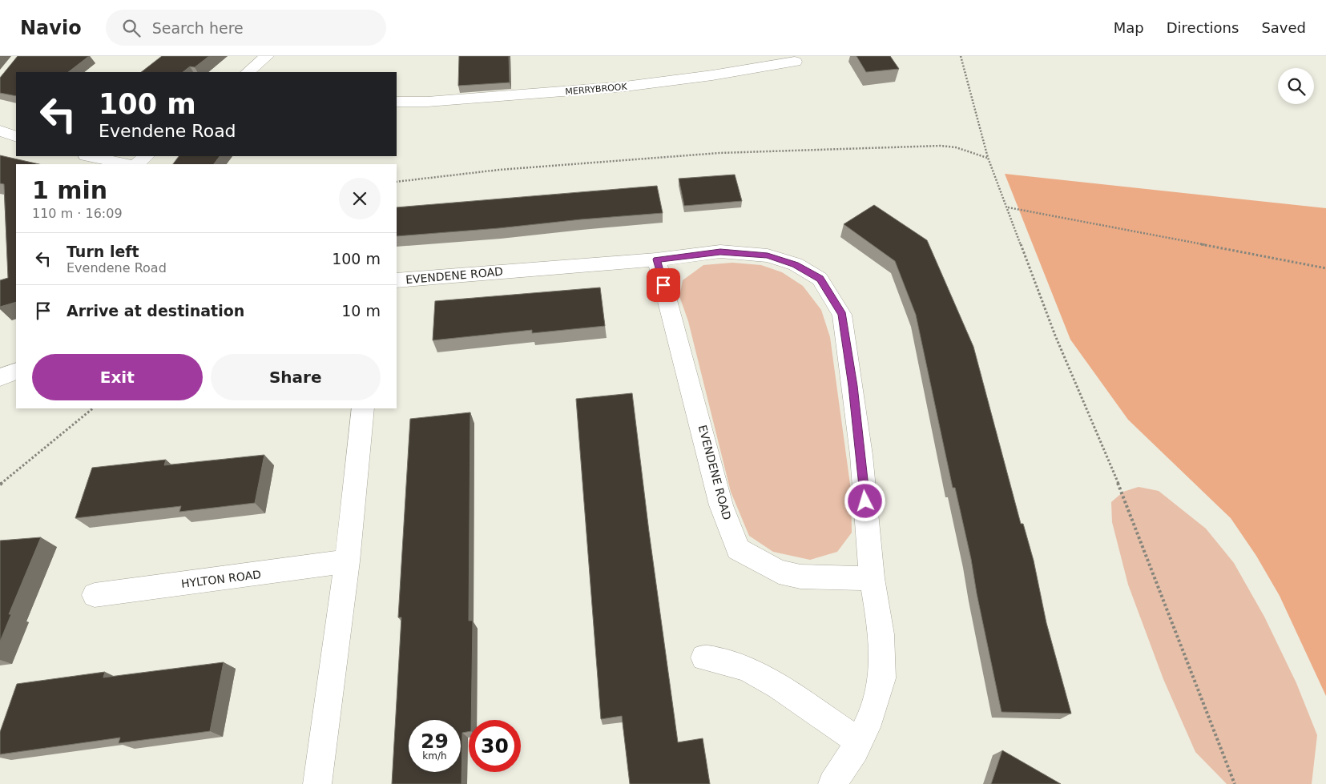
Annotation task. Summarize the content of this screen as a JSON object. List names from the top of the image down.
{
  "streets": {
    "street": ["MERRYBROOK", "EVENDENE ROAD", "HYLTON ROAD"]
  },
  "page": {
    "header": "Navio",
    "search": "Search here",
    "nav": ["Map", "Directions", "Saved"],
    "turn": ["100 m", "Evendene Road"],
    "heading": ["1 min", "110 m · 16:09"],
    "list": [
      {
        "name": "Turn left",
        "note": "Evendene Road",
        "value": "100 m"
      },
      {
        "name": "Arrive at destination",
        "value": "10 m"
      }
    ],
    "buttons": ["Exit", "Share"],
    "speed": "29 km/h",
    "limit": "30"
  }
}
